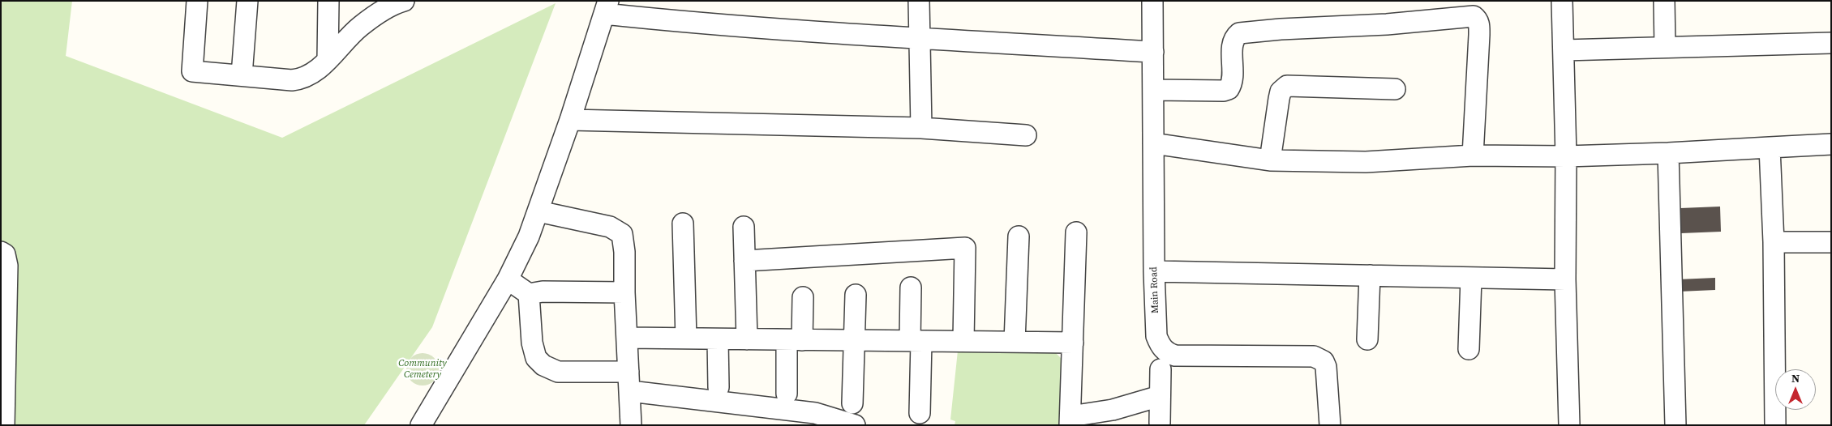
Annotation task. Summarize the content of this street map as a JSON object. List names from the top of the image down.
{
  "streets": {
    "street": ["Main Road"]
  },
  "parks": ["Community Cemetery"],
  "north": "top"
}
